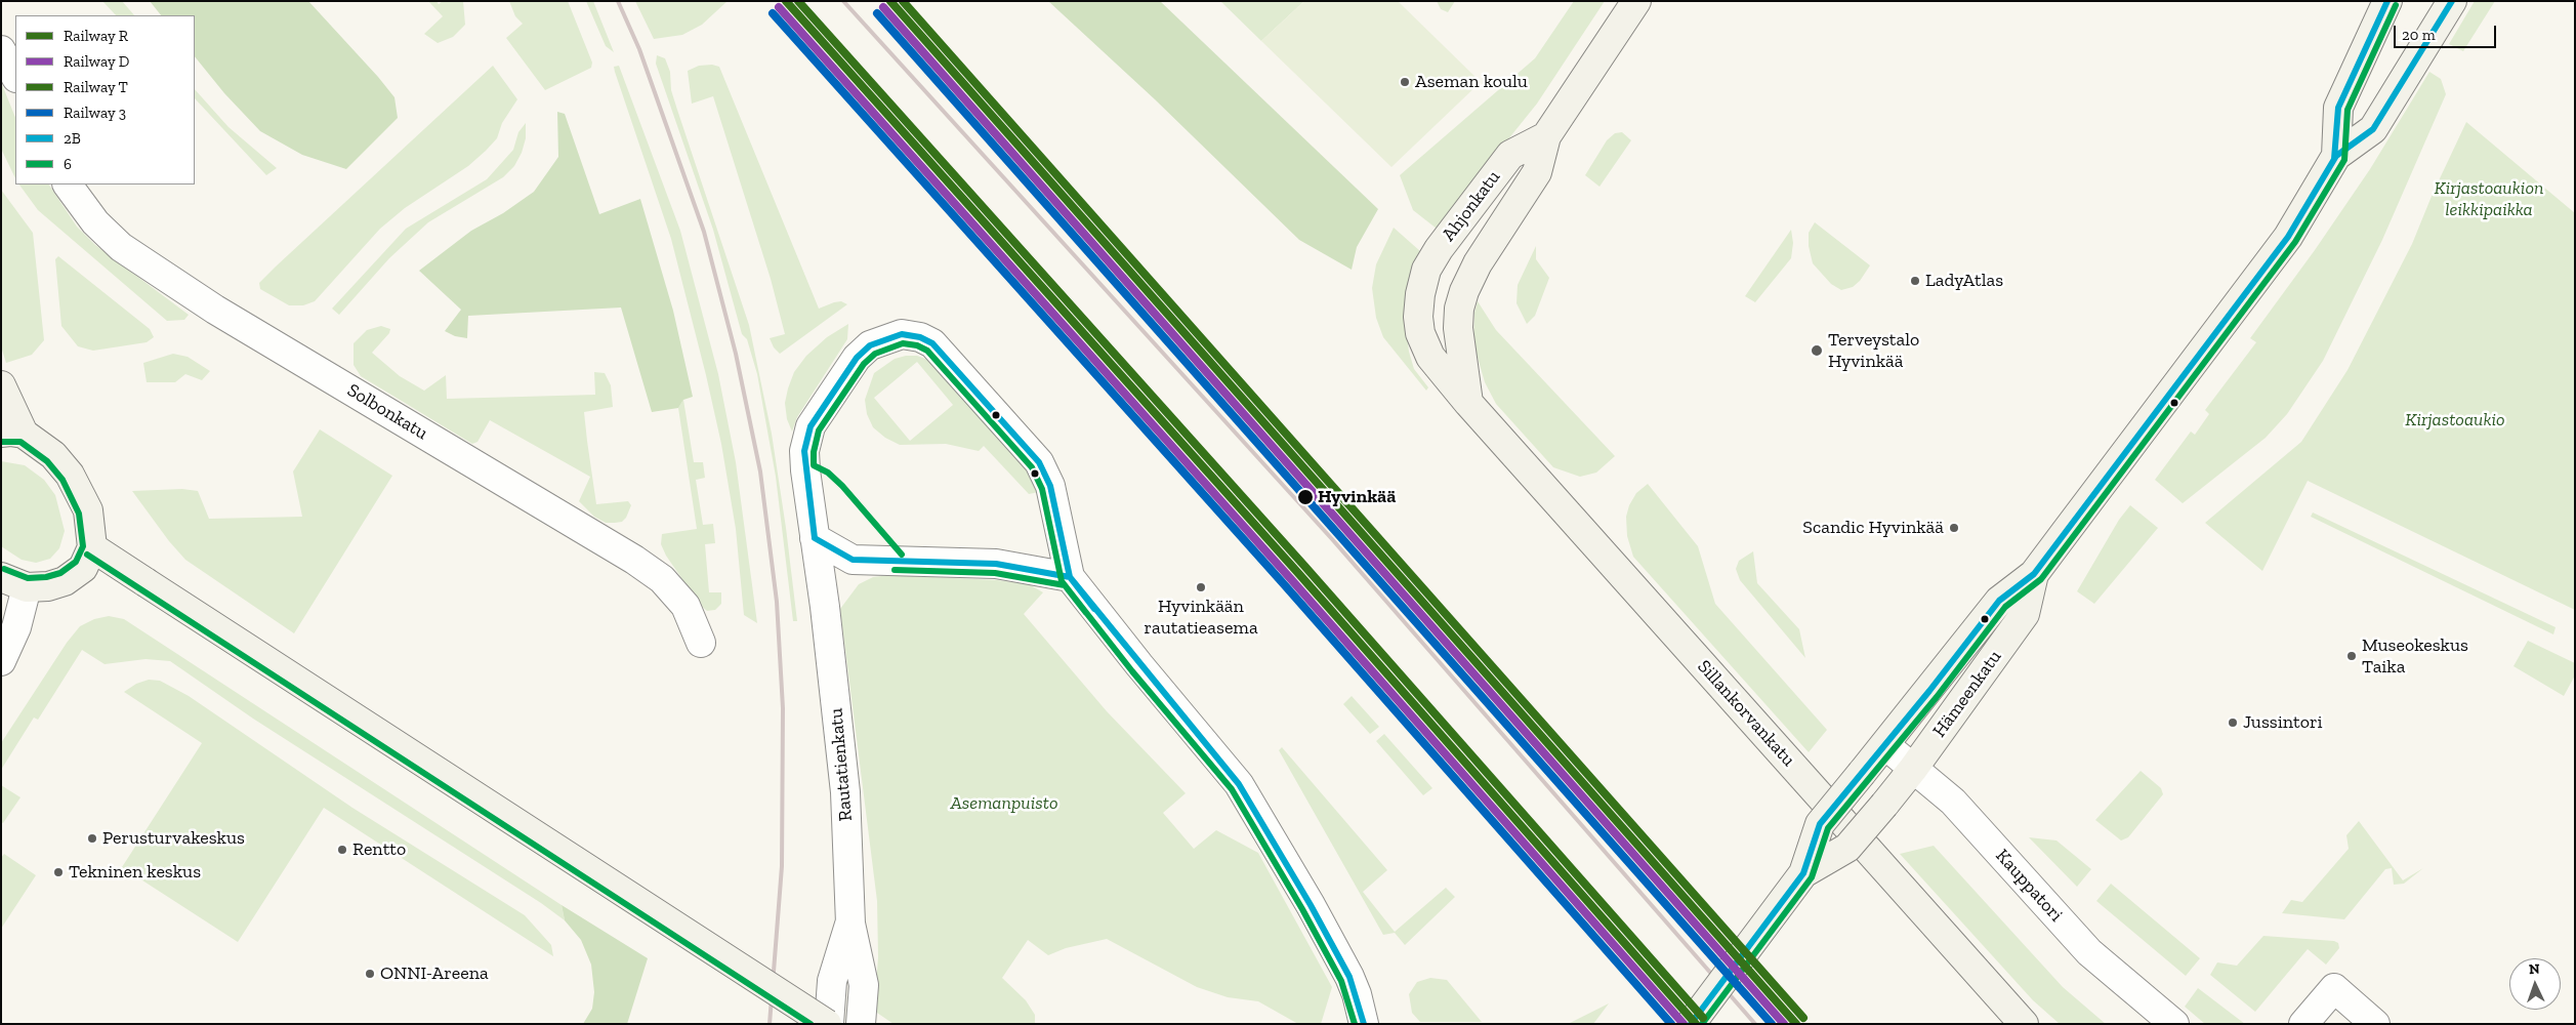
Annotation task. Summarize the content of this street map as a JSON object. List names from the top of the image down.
{
  "streets": {
    "main road": ["Ahjonkatu", "Hämeenkatu", "Sillankorvankatu"],
    "street": ["Solbonkatu", "Rautatienkatu", "Kauppatori"]
  },
  "crossings": [
    ["Ahjonkatu", "Sillankorvankatu"],
    ["Hämeenkatu", "Kauppatori"]
  ],
  "parks": ["Kirjastoaukion leikkipaikka", "Kirjastoaukio", "Asemanpuisto"],
  "places": [
    "Aseman koulu",
    "LadyAtlas",
    "Terveystalo Hyvinkää",
    "Hyvinkää",
    "Scandic Hyvinkää",
    "Hyvinkään rautatieasema",
    "Museokeskus Taika",
    "Jussintori",
    "Perusturvakeskus",
    "Rentto",
    "Tekninen keskus",
    "ONNI-Areena"
  ],
  "lines": [
    "rail line R",
    "rail line T",
    "transit line 2B",
    "transit line 6",
    "rail line D",
    "rail line 3"
  ],
  "legend": [
    "Railway R",
    "Railway D",
    "Railway T",
    "Railway 3",
    "2B",
    "6"
  ],
  "scale_bar": "20 m",
  "north": "top"
}
